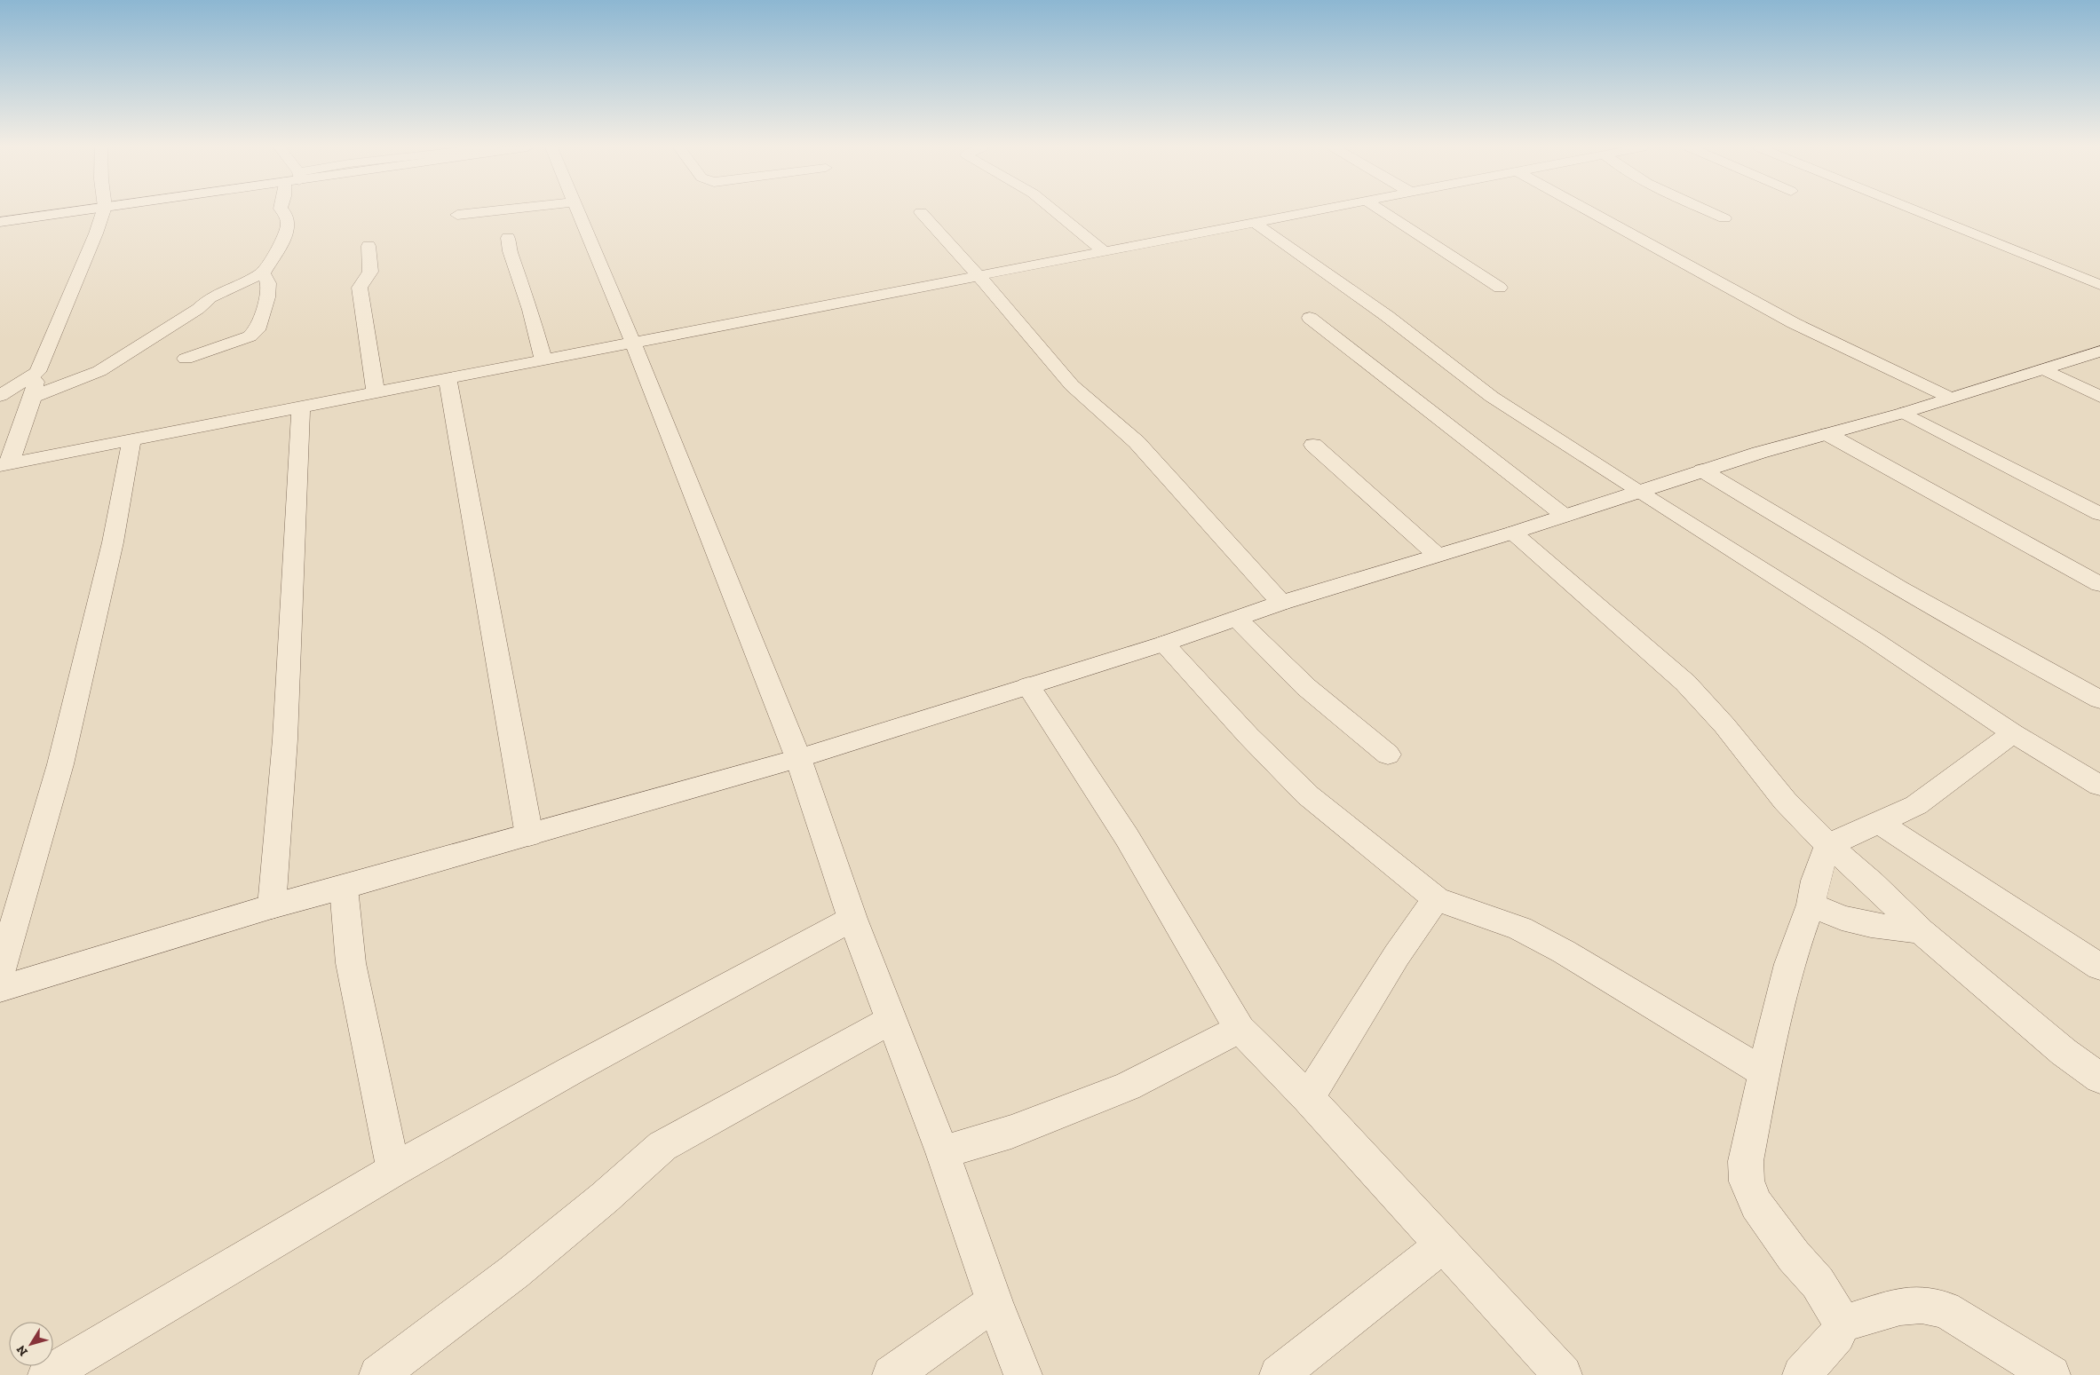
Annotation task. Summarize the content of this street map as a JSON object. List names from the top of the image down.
{
  "north": "bottom left"
}
